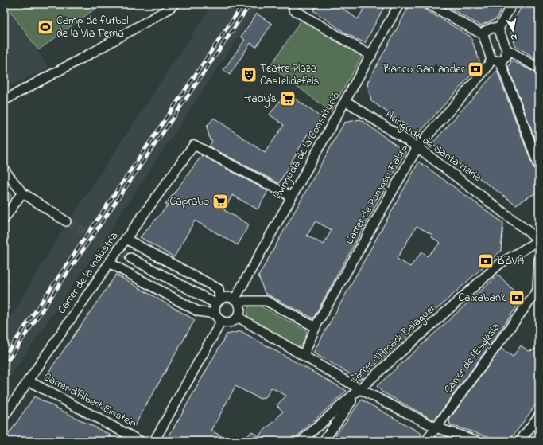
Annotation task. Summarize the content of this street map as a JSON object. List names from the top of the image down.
{
  "streets": {
    "street": [
      "Avinguda de la Constitució",
      "Avinguda de Santa Maria",
      "Carrer de Pompeu Fabra",
      "Carrer de la Indústria",
      "Carrer d'Arcadi Balaguer",
      "Carrer de l'Església",
      "Carrer d'Albert Einstein"
    ]
  },
  "crossings": [
    ["Avinguda de la Constitució", "Avinguda de Santa Maria"],
    ["Avinguda de la Constitució", "Carrer de la Indústria"],
    ["Avinguda de Santa Maria", "Carrer de Pompeu Fabra"],
    ["Avinguda de Santa Maria", "Carrer d'Arcadi Balaguer"],
    ["Carrer de la Indústria", "Carrer d'Albert Einstein"]
  ],
  "places": {
    "sports": ["Camp de futbol de la Via Fèrria"],
    "bank": ["Banco Santander", "BBVA", "Caixabank"],
    "theatre": ["Teatre Plaza Castelldefels"],
    "supermarket": ["trady’s", "Caprabo"]
  },
  "north": "bottom"
}
